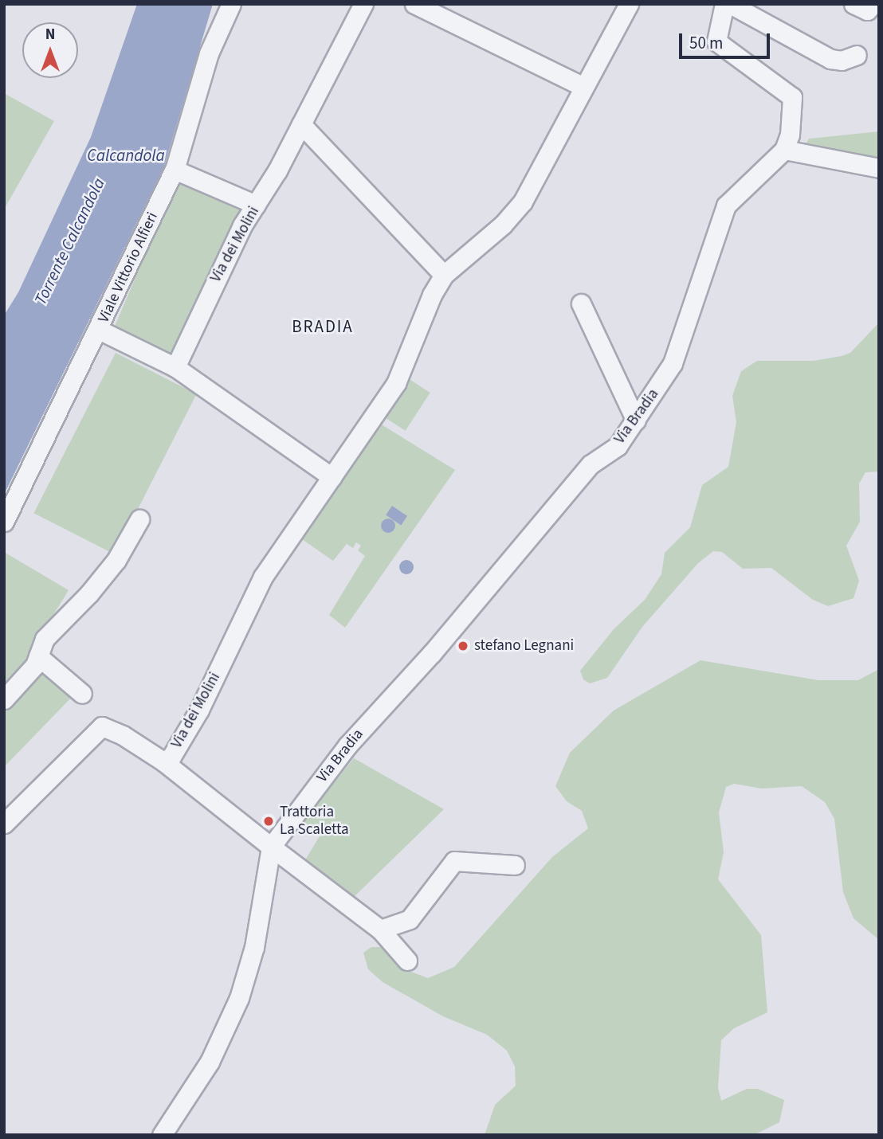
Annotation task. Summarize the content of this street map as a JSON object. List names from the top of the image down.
{
  "streets": {
    "street": ["Via dei Molini", "Viale Vittorio Alfieri", "Via Bradia"]
  },
  "districts": ["BRADIA"],
  "water": ["Calcandola", "Torrente Calcandola"],
  "places": ["stefano Legnani", "Trattoria La Scaletta"],
  "scale_bar": "50 m",
  "north": "top"
}
